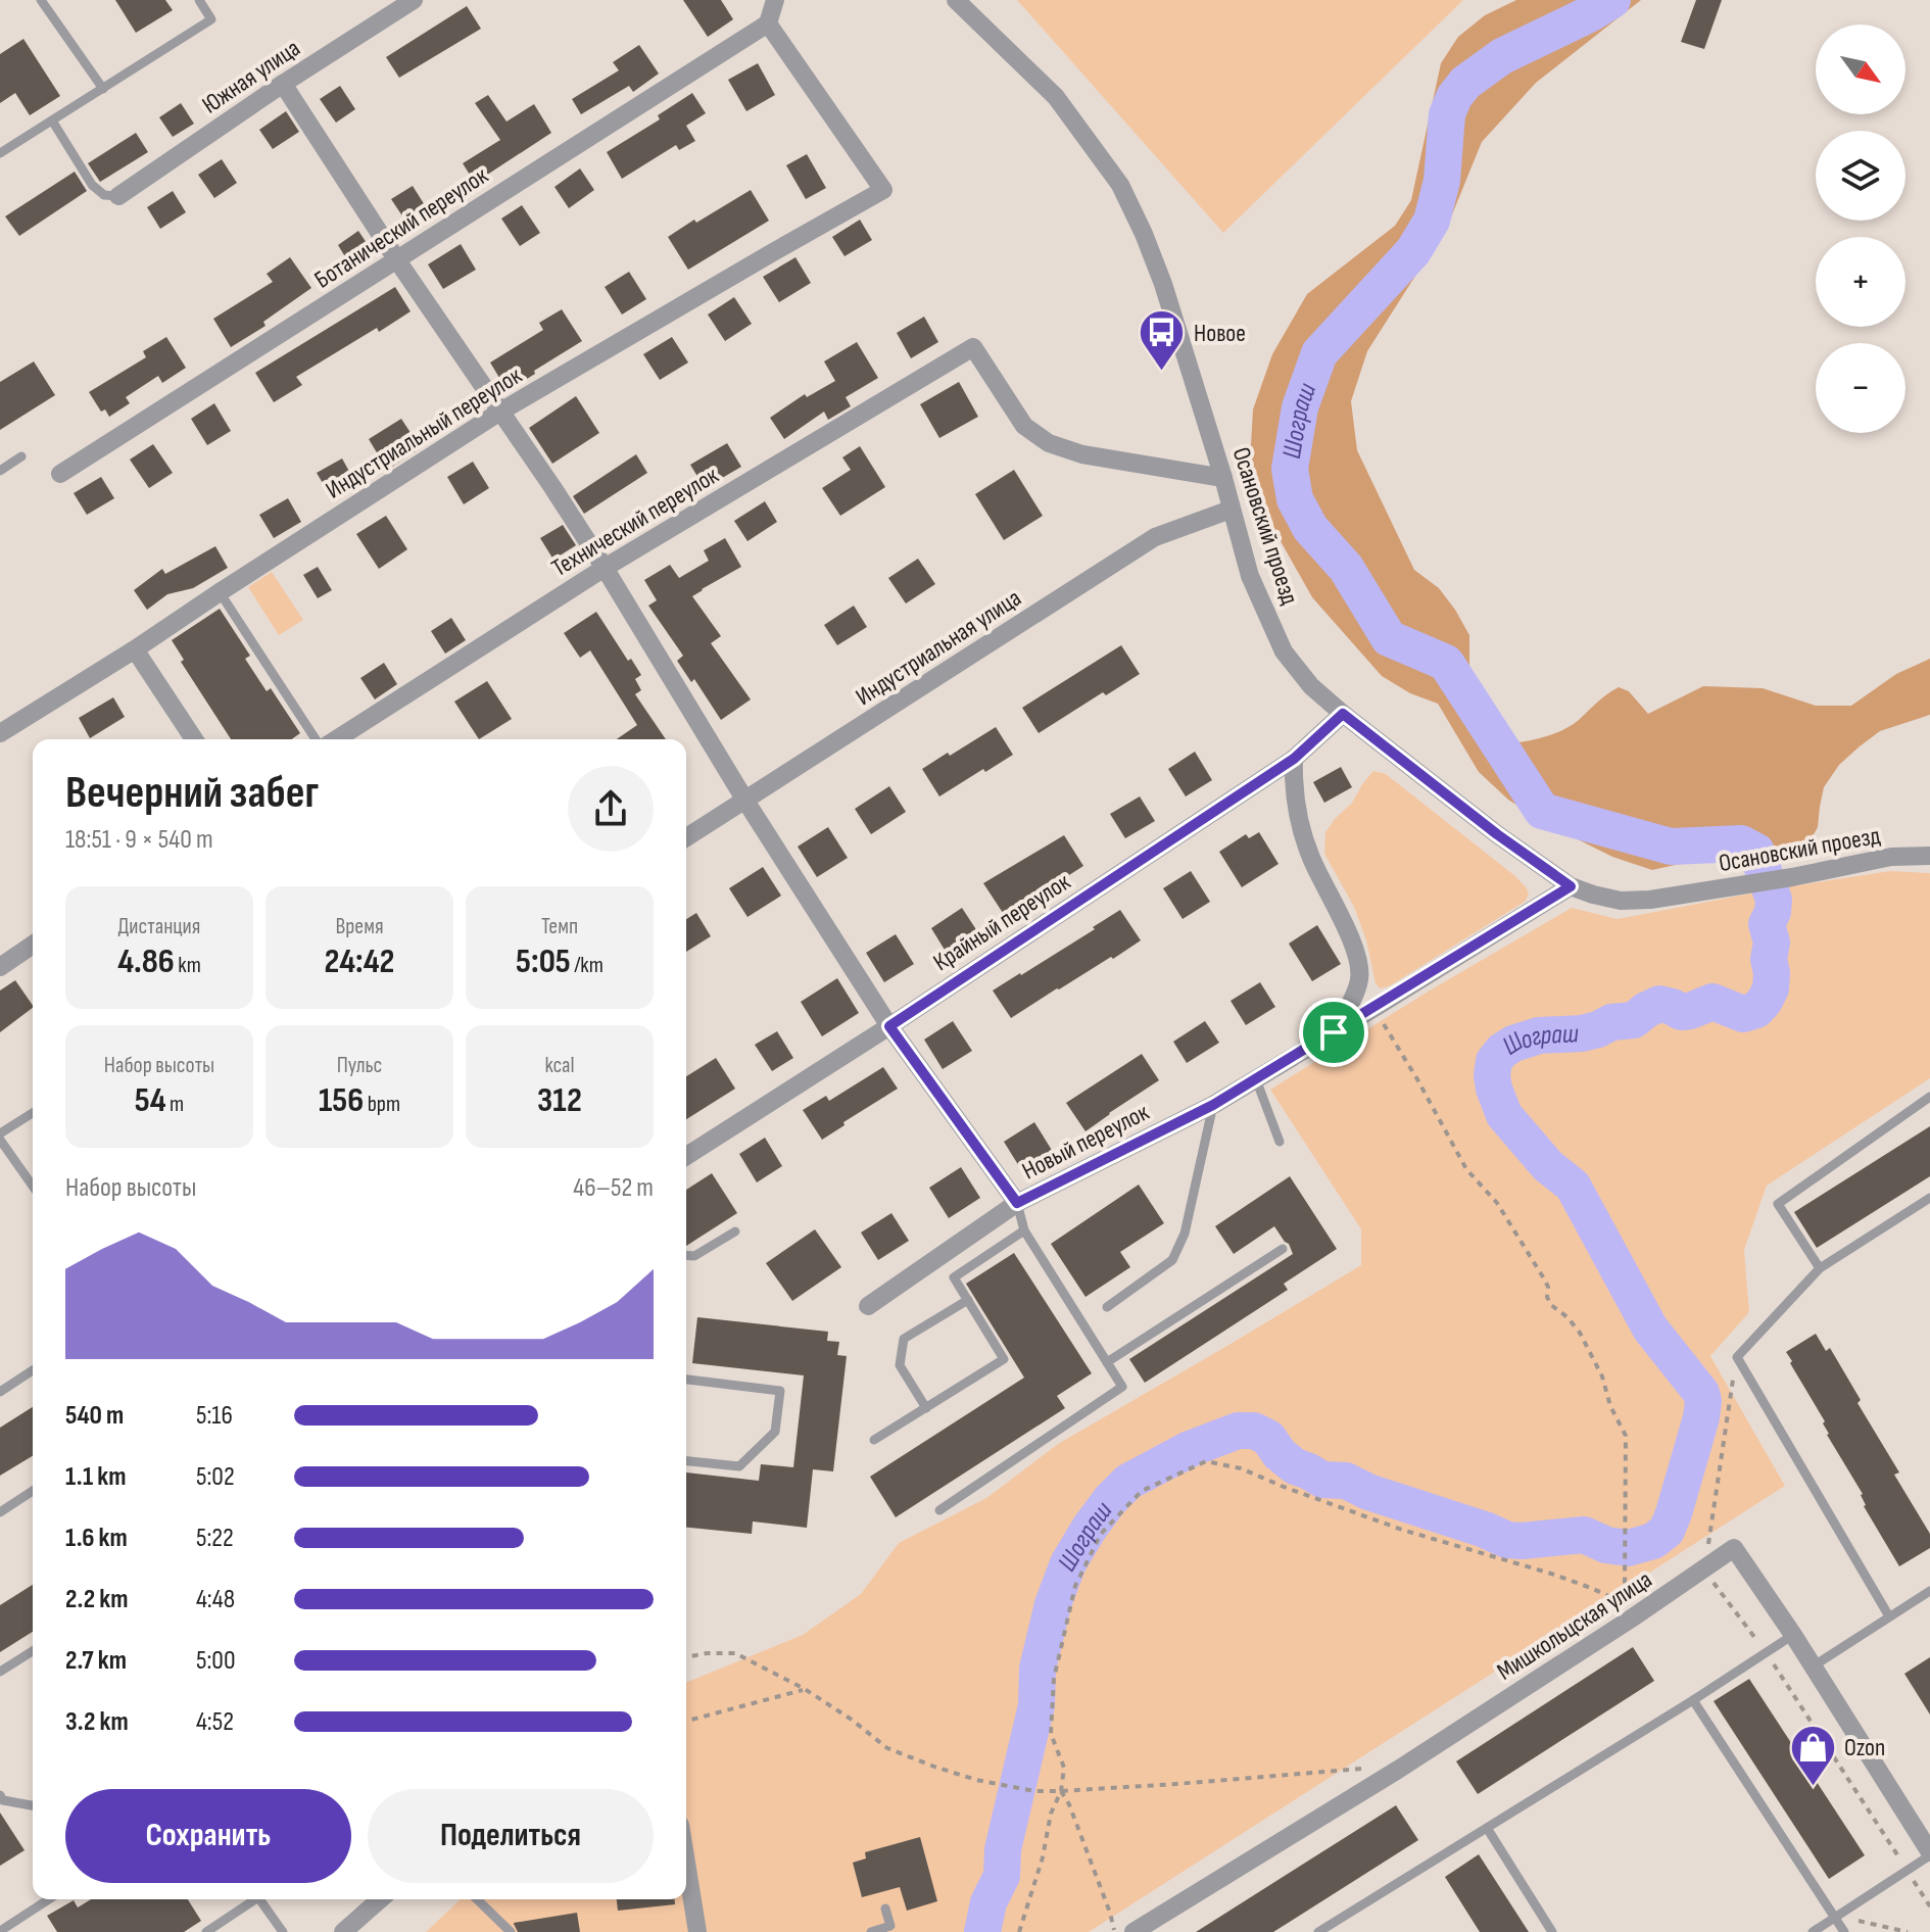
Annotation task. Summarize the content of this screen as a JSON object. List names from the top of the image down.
{
  "streets": {
    "street": [
      "Южная улица",
      "Ботанический переулок",
      "Индустриальный переулок",
      "Технический переулок",
      "Осановский проезд",
      "Индустриальная улица",
      "Крайный переулок",
      "Новый переулок",
      "Мишкольцская улица"
    ]
  },
  "crossings": [
    ["Ботанический переулок", "Индустриальный переулок"],
    ["Технический переулок", "Осановский проезд"],
    ["Осановский проезд", "Индустриальная улица"],
    ["Осановский проезд", "Крайный переулок"],
    ["Осановский проезд", "Новый переулок"]
  ],
  "water": ["Шограш"],
  "places": {
    "bus stop": ["Новое"],
    "shop": ["Ozon"]
  },
  "north": "bottom right",
  "page": {
    "map_buttons": ["+", "−"],
    "heading": ["Вечерний забег", "18:51 · 9 × 540 m"],
    "stats": [
      ["Дистанция", "4.86 km"],
      ["Время", "24:42"],
      ["Темп", "5:05 /km"],
      ["Набор высоты", "54 m"],
      ["Пульс", "156 bpm"],
      ["kcal", "312"]
    ],
    "chart": ["Набор высоты", "46–52 m"],
    "list": [
      {
        "name": "540 m",
        "note": "5:16"
      },
      {
        "name": "1.1 km",
        "note": "5:02"
      },
      {
        "name": "1.6 km",
        "note": "5:22"
      },
      {
        "name": "2.2 km",
        "note": "4:48"
      },
      {
        "name": "2.7 km",
        "note": "5:00"
      },
      {
        "name": "3.2 km",
        "note": "4:52"
      }
    ],
    "buttons": ["Сохранить", "Поделиться"]
  }
}
